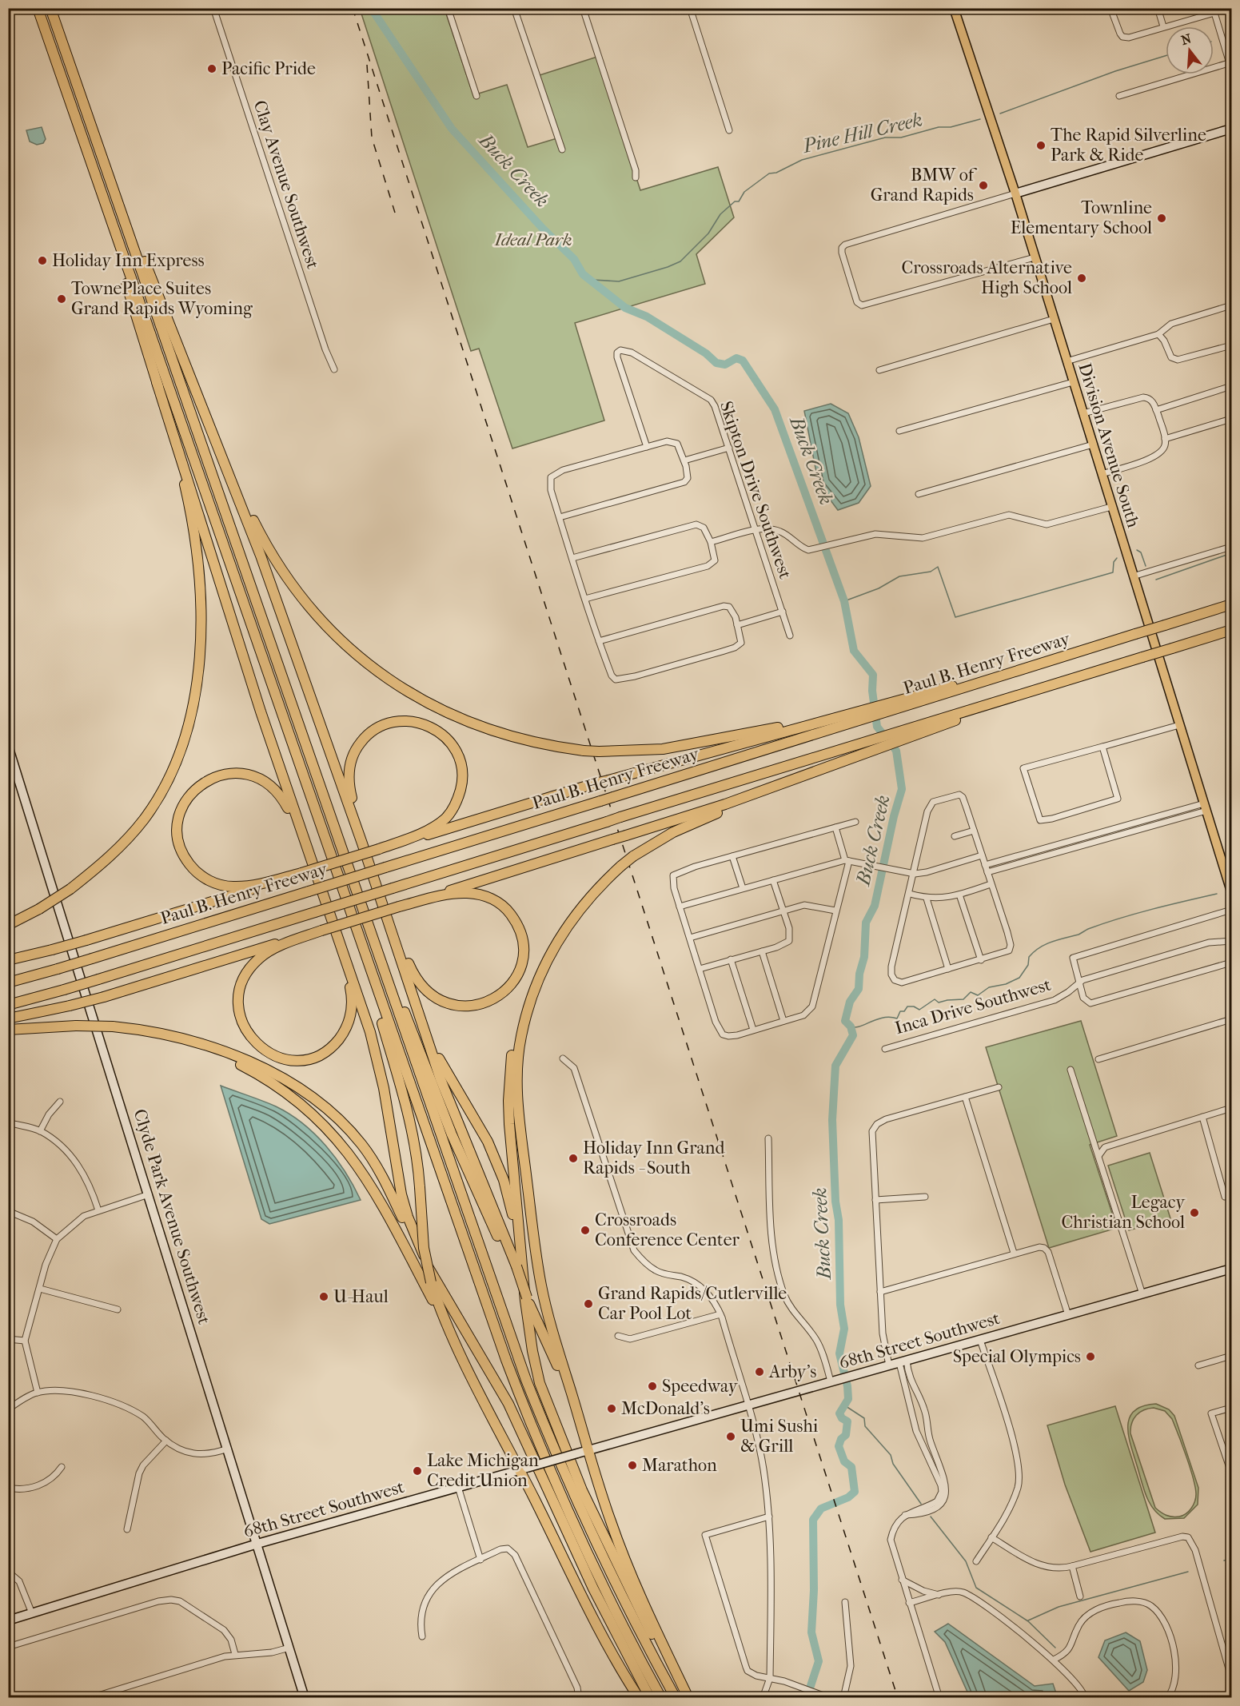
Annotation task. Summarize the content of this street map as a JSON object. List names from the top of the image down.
{
  "streets": {
    "highway": ["Paul B. Henry Freeway"],
    "main road": ["Division Avenue South", "Clyde Park Avenue Southwest", "68th Street Southwest"],
    "street": ["Clay Avenue Southwest", "Skipton Drive Southwest", "Inca Drive Southwest"]
  },
  "crossings": [
    ["Clyde Park Avenue Southwest", "68th Street Southwest"]
  ],
  "water": ["Pine Hill Creek", "Buck Creek"],
  "parks": ["Ideal Park"],
  "places": [
    "Pacific Pride",
    "The Rapid Silverline Park & Ride",
    "BMW of Grand Rapids",
    "Townline Elementary School",
    "Holiday Inn Express",
    "Crossroads Alternative High School",
    "TownePlace Suites Grand Rapids Wyoming",
    "Holiday Inn Grand Rapids - South",
    "Legacy Christian School",
    "Crossroads Conference Center",
    "U-Haul",
    "Grand Rapids/Cutlerville Car Pool Lot",
    "Special Olympics",
    "Arby's",
    "Speedway",
    "McDonald's",
    "Umi Sushi & Grill",
    "Marathon",
    "Lake Michigan Credit Union"
  ],
  "north": "top"
}
